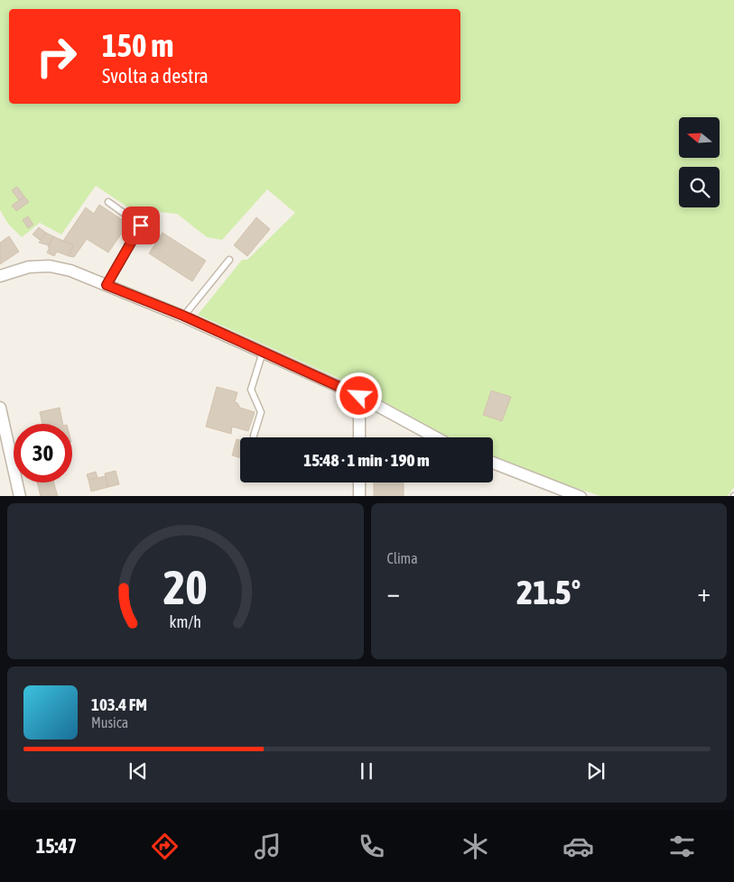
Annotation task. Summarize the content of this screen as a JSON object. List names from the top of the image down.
{
  "north": "left",
  "page": {
    "turn": ["150 m", "Svolta a destra"],
    "limit": "30",
    "trip": "15:48 · 1 min · 190 m",
    "tile": "Clima",
    "heat": ["−", "21.5°", "+"],
    "song": ["103.4 FM", "Musica"],
    "tabs": "15:47",
    "gauge": ["20", "km/h"]
  }
}
